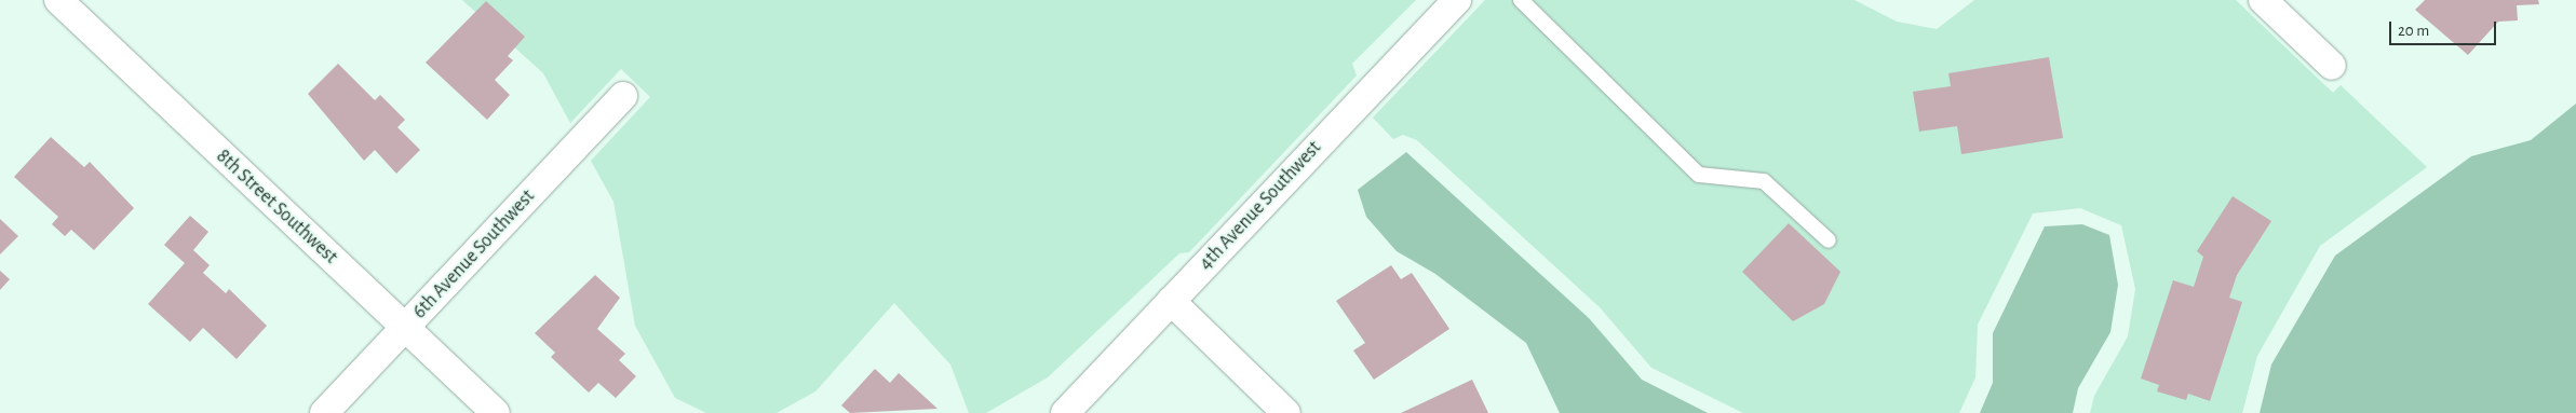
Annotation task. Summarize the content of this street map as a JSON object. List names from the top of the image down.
{
  "streets": {
    "street": ["4th Avenue Southwest", "8th Street Southwest", "6th Avenue Southwest"]
  },
  "crossings": [
    ["8th Street Southwest", "6th Avenue Southwest"]
  ],
  "scale_bar": "20 m"
}
